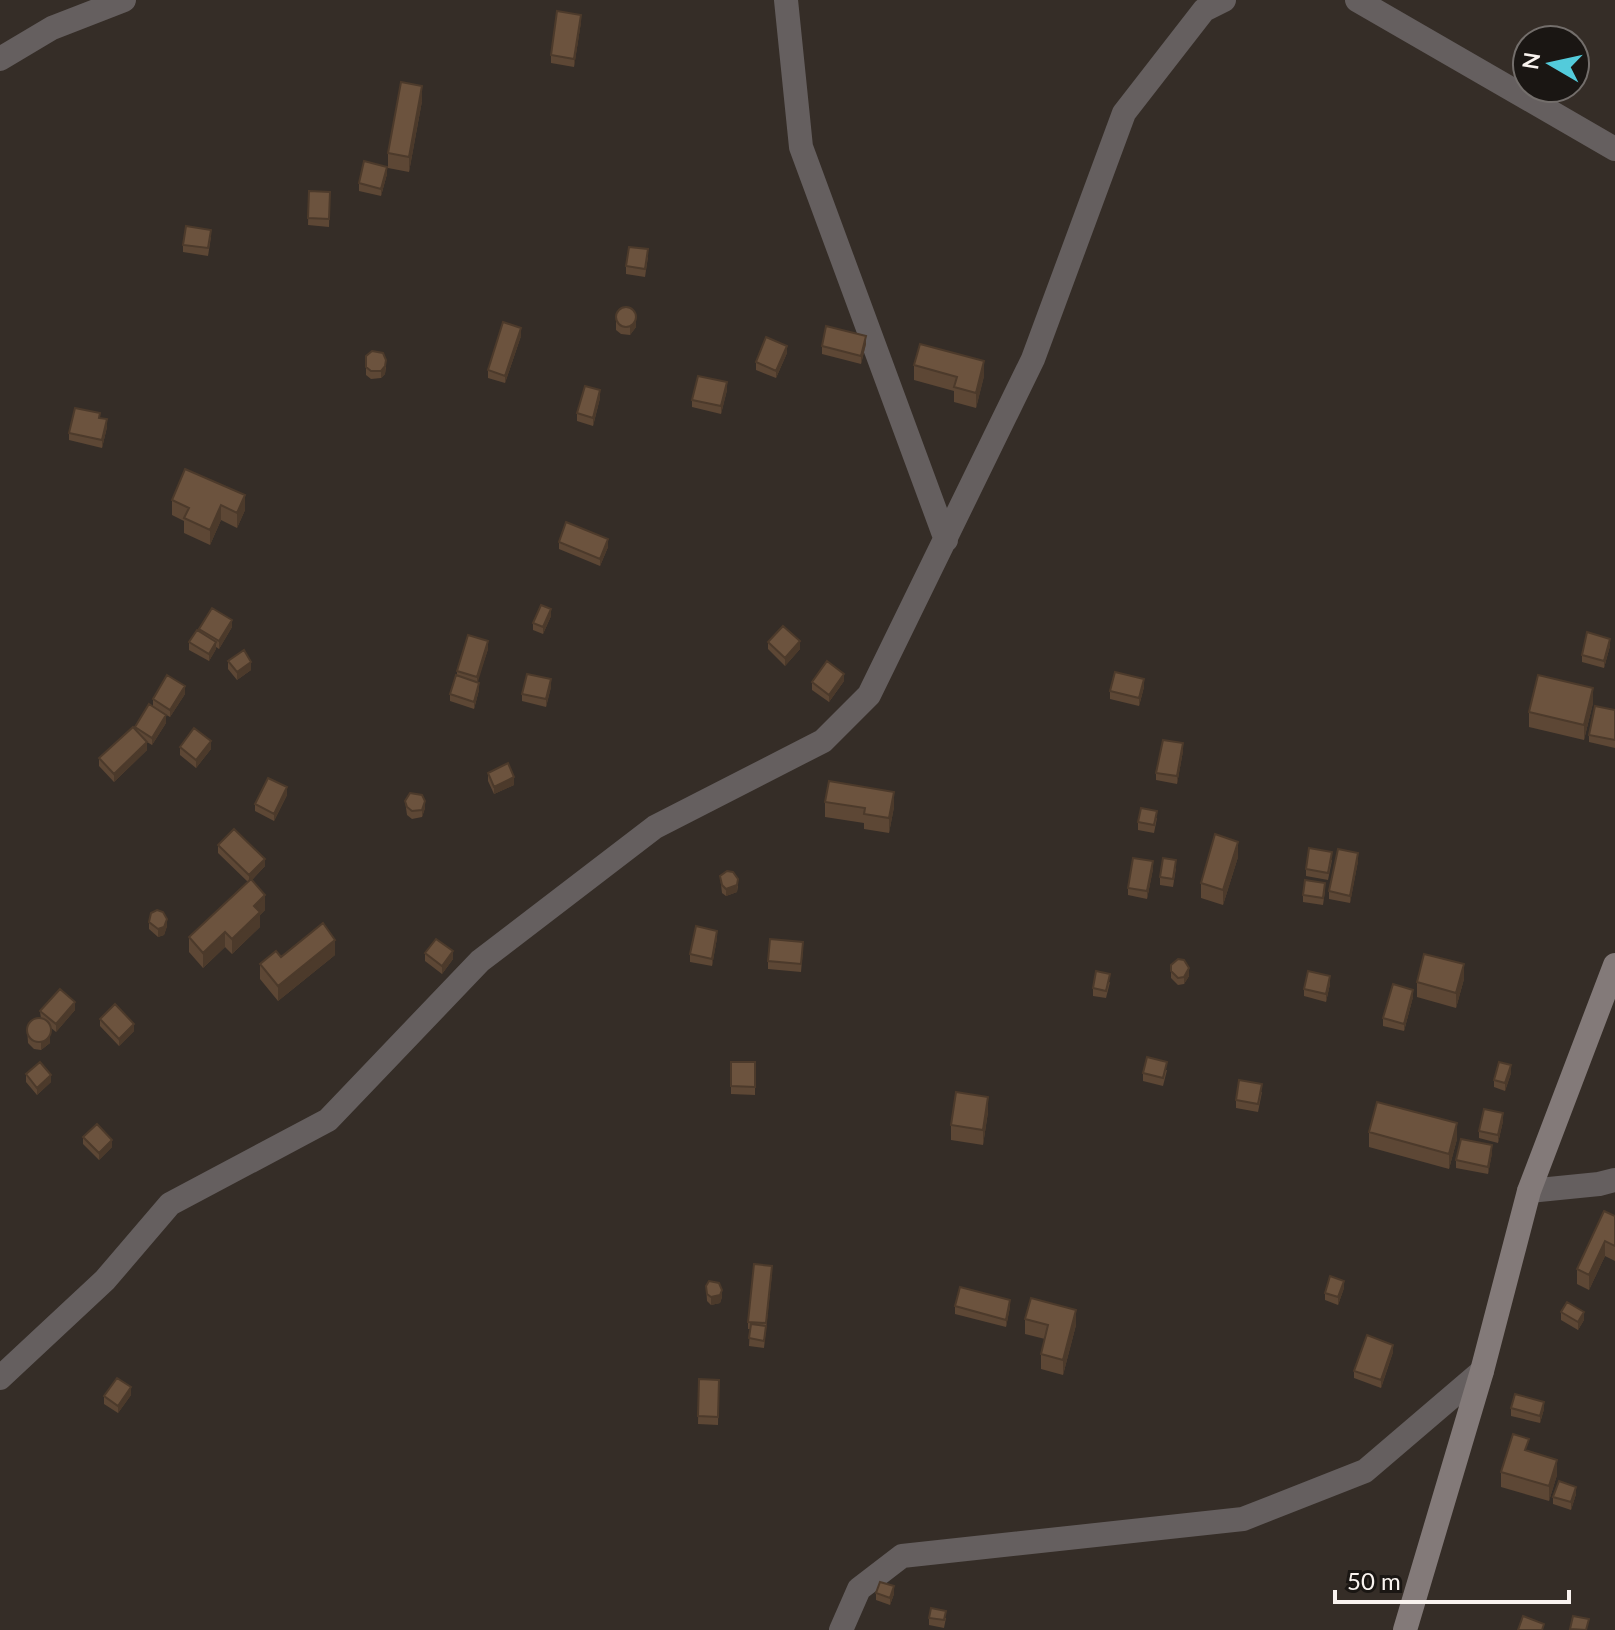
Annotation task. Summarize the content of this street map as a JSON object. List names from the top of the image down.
{
  "scale_bar": "50 m",
  "north": "left"
}
